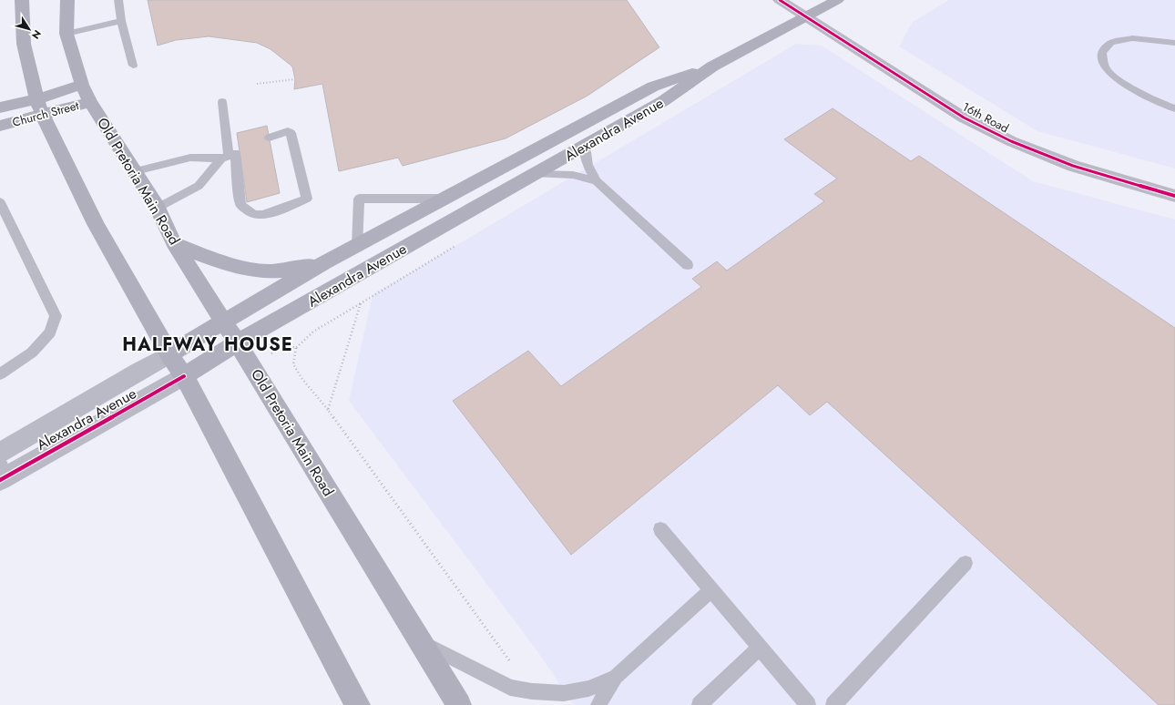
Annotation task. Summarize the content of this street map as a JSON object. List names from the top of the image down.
{
  "streets": {
    "main road": ["Church Street", "Alexandra Avenue", "Old Pretoria Main Road"],
    "street": ["16th Road"]
  },
  "crossings": [
    ["Church Street", "Old Pretoria Main Road"],
    ["16th Road", "Alexandra Avenue"],
    ["Alexandra Avenue", "Old Pretoria Main Road"]
  ],
  "districts": ["HALFWAY HOUSE"],
  "north": "bottom right"
}
